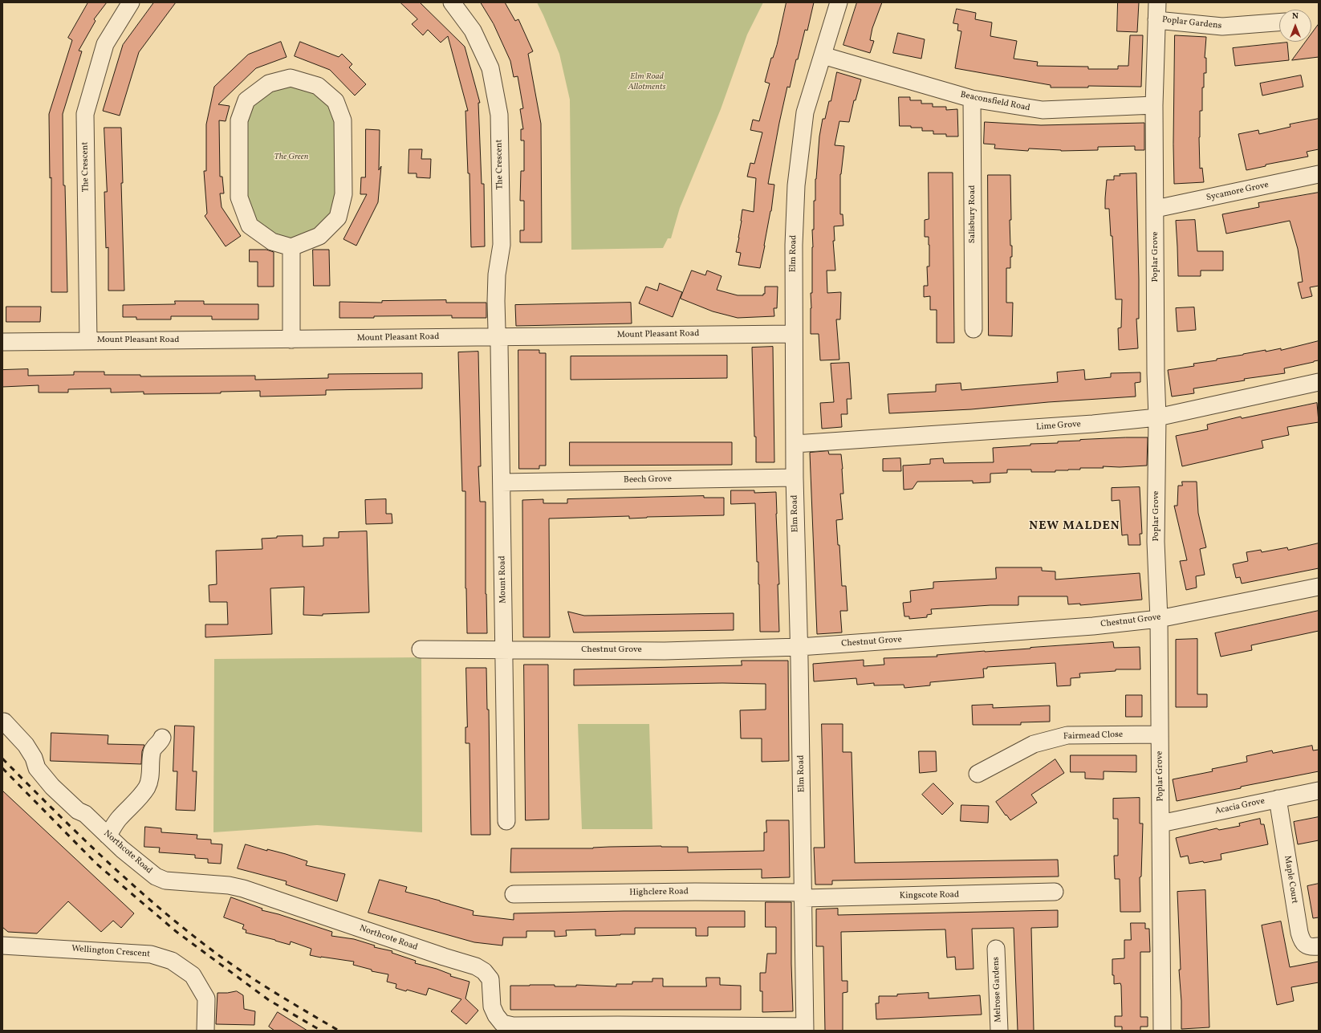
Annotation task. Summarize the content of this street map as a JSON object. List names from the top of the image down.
{
  "streets": {
    "street": [
      "Poplar Gardens",
      "Beaconsfield Road",
      "The Crescent",
      "Sycamore Grove",
      "Salisbury Road",
      "Elm Road",
      "Poplar Grove",
      "Mount Pleasant Road",
      "Lime Grove",
      "Beech Grove",
      "Mount Road",
      "Chestnut Grove",
      "Fairmead Close",
      "Acacia Grove",
      "Northcote Road",
      "Maple Court",
      "Highclere Road",
      "Kingscote Road",
      "Wellington Crescent",
      "Melrose Gardens"
    ]
  },
  "crossings": [
    ["Poplar Gardens", "Poplar Grove"],
    ["Beaconsfield Road", "Salisbury Road"],
    ["Beaconsfield Road", "Elm Road"],
    ["Beaconsfield Road", "Poplar Grove"],
    ["The Crescent", "Mount Pleasant Road"],
    ["The Crescent", "Mount Road"],
    ["Sycamore Grove", "Poplar Grove"],
    ["Elm Road", "Mount Pleasant Road"],
    ["Elm Road", "Lime Grove"],
    ["Elm Road", "Beech Grove"],
    ["Elm Road", "Chestnut Grove"],
    ["Elm Road", "Northcote Road"],
    ["Elm Road", "Highclere Road"],
    ["Elm Road", "Kingscote Road"],
    ["Poplar Grove", "Lime Grove"],
    ["Poplar Grove", "Chestnut Grove"],
    ["Poplar Grove", "Fairmead Close"],
    ["Poplar Grove", "Acacia Grove"],
    ["Mount Pleasant Road", "Mount Road"],
    ["Beech Grove", "Mount Road"],
    ["Mount Road", "Chestnut Grove"],
    ["Acacia Grove", "Maple Court"],
    ["Highclere Road", "Kingscote Road"]
  ],
  "districts": ["NEW MALDEN"],
  "parks": ["Elm Road Allotments", "The Green"],
  "north": "top"
}
